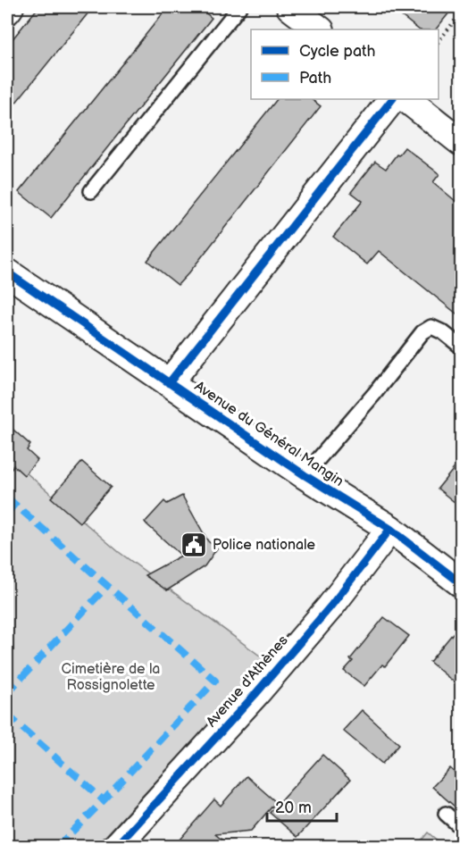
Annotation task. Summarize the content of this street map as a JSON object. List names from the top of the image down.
{
  "streets": {
    "street": ["Avenue du Général Mangin", "Avenue d'Athènes"]
  },
  "crossings": [
    ["Avenue du Général Mangin", "Avenue d'Athènes"]
  ],
  "parks": ["Cimetière de la Rossignolette"],
  "places": {
    "public building": ["Police nationale"]
  },
  "legend": ["Cycle path", "Path"],
  "scale_bar": "20 m"
}
